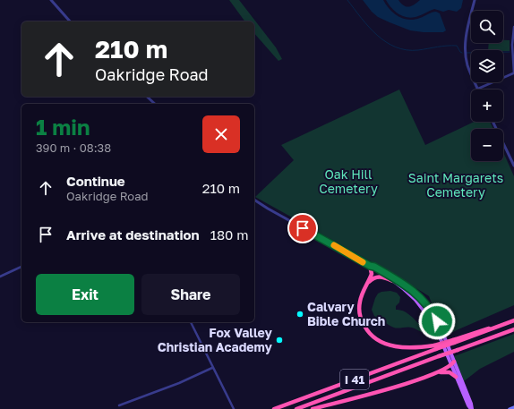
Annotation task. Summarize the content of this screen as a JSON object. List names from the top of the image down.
{
  "streets": {
    "highway": ["I 41"]
  },
  "parks": ["Oak Hill Cemetery", "Saint Margarets Cemetery"],
  "places": ["Calvary Bible Church", "Fox Valley Christian Academy"],
  "page": {
    "map_buttons": ["+", "−"],
    "turn": ["210 m", "Oakridge Road"],
    "heading": ["1 min", "390 m · 08:38"],
    "list": [
      {
        "name": "Continue",
        "note": "Oakridge Road",
        "value": "210 m"
      },
      {
        "name": "Arrive at destination",
        "value": "180 m"
      }
    ],
    "buttons": ["Exit", "Share"]
  }
}
